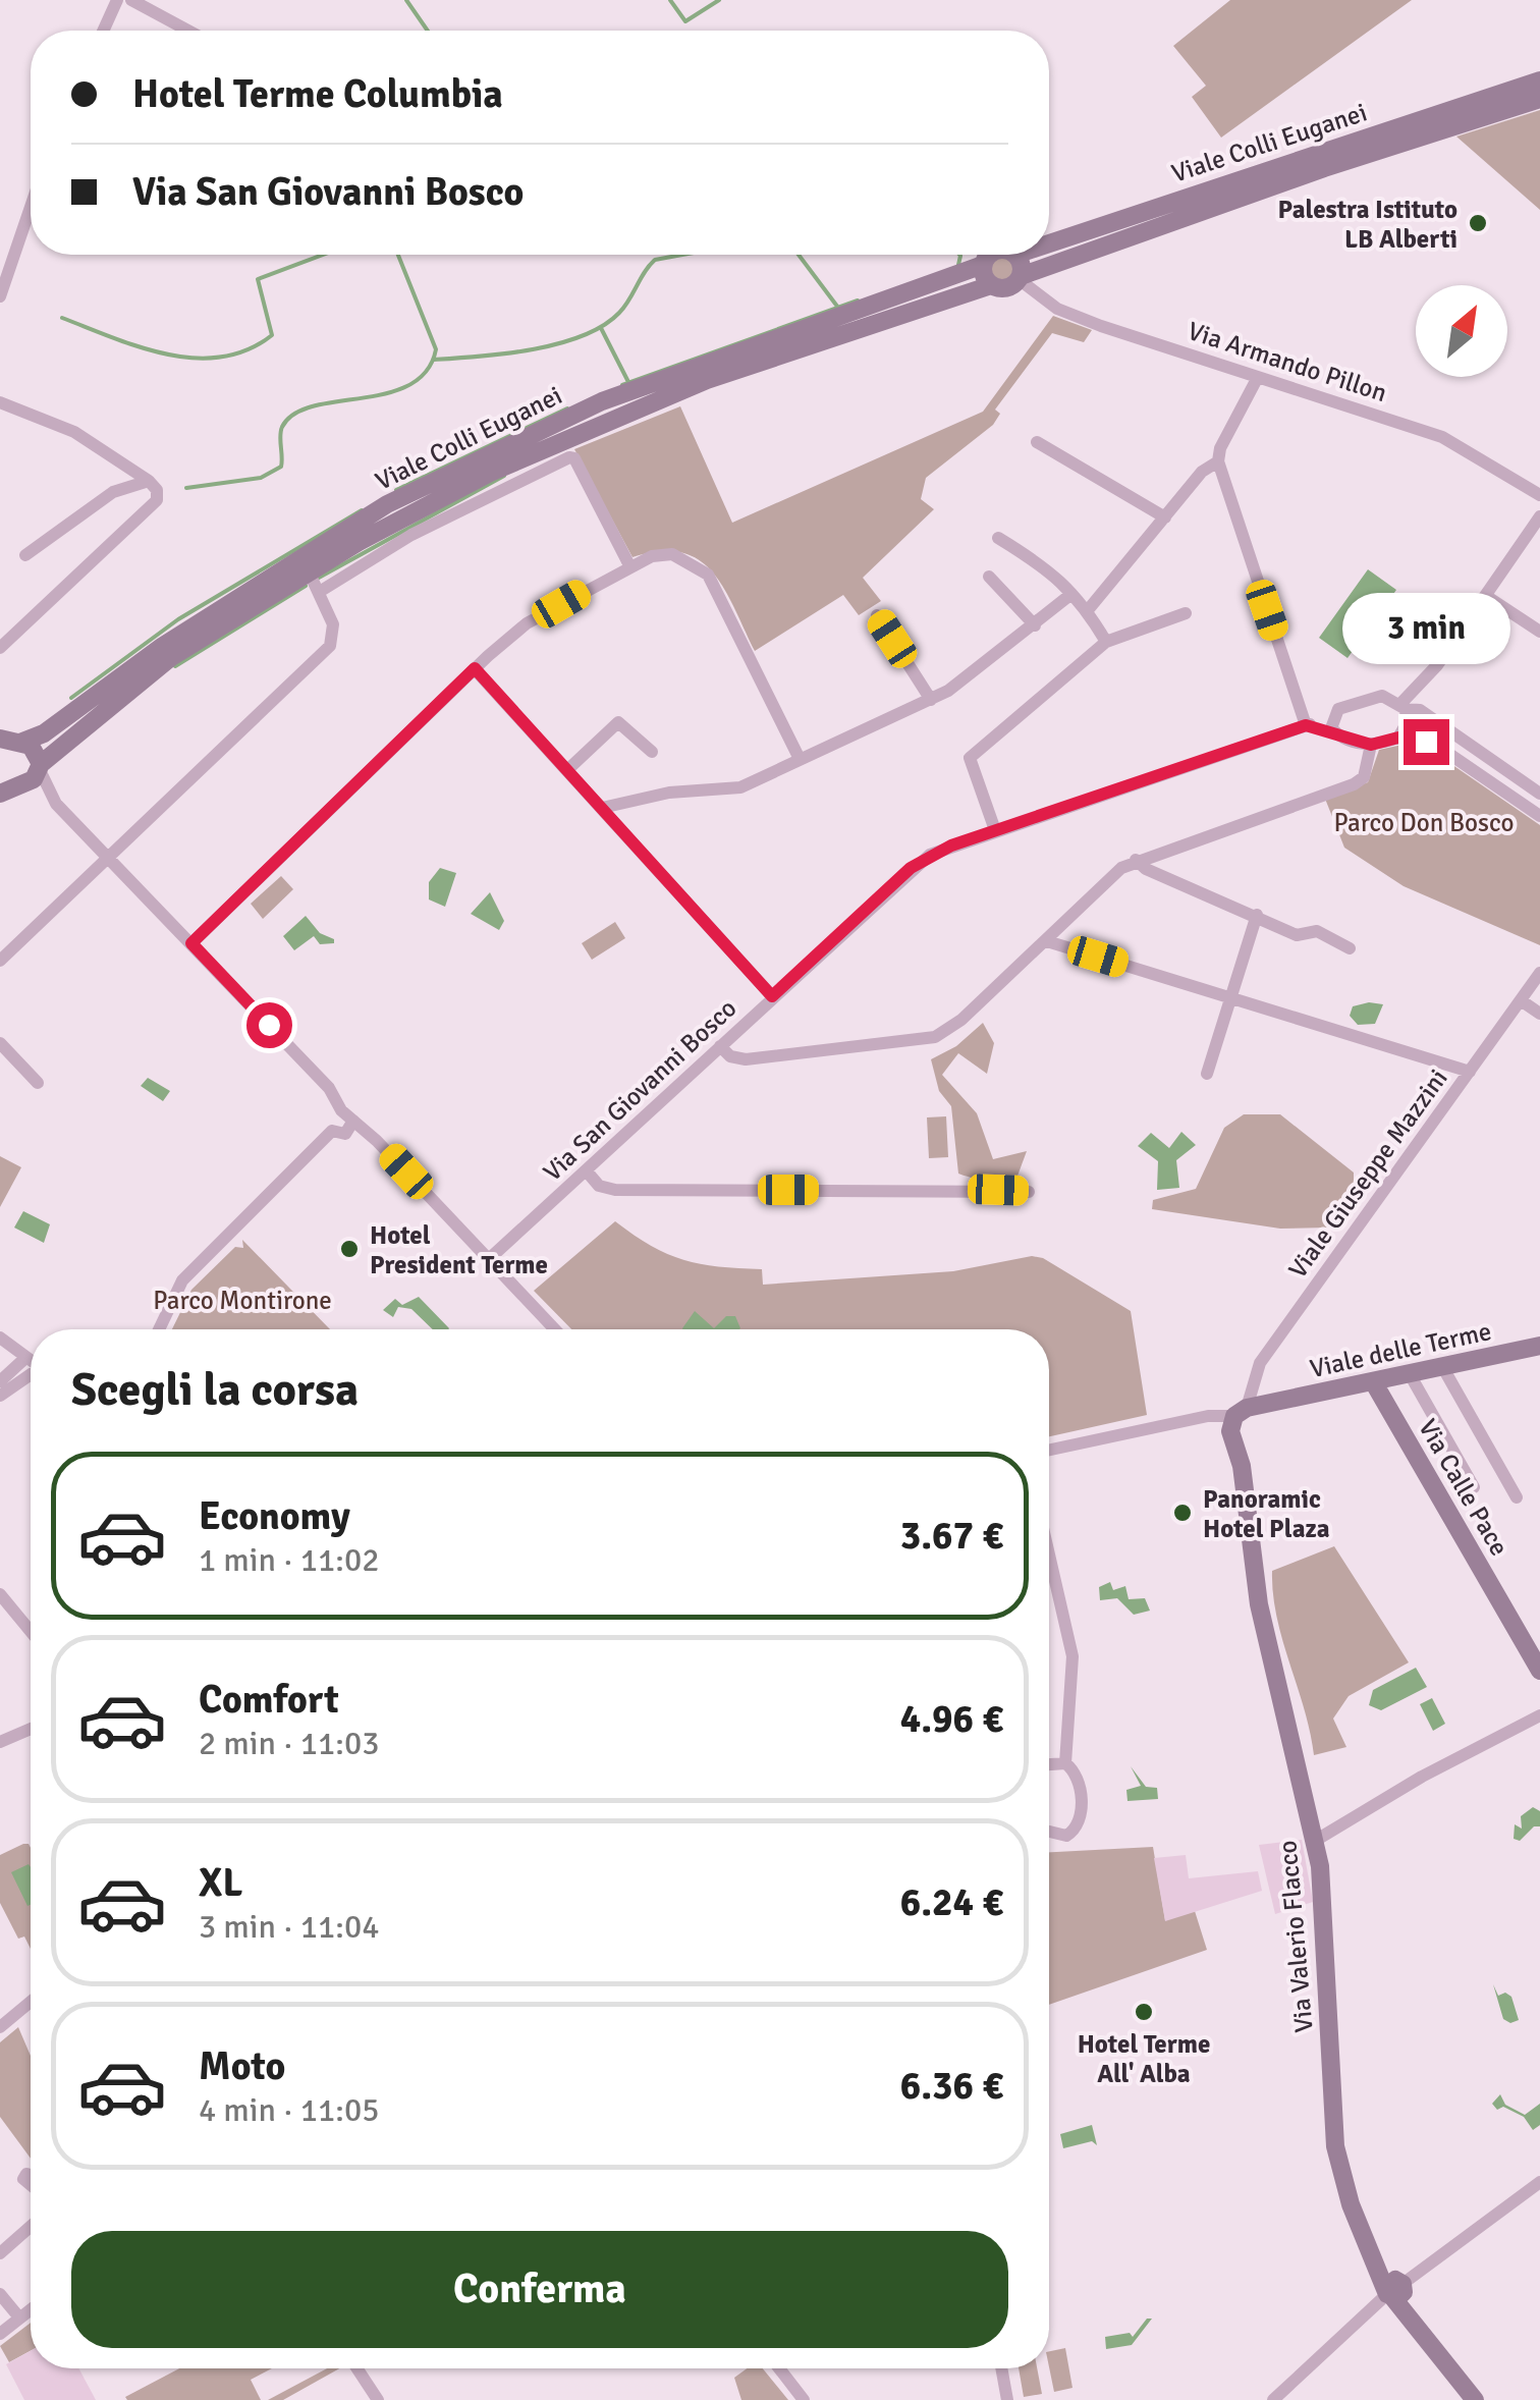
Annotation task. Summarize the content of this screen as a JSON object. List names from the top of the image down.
{
  "streets": {
    "main road": [
      "Viale Colli Euganei",
      "Viale delle Terme",
      "Via Calle Pace",
      "Via Valerio Flacco"
    ],
    "street": ["Via Armando Pillon", "Via San Giovanni Bosco", "Viale Giuseppe Mazzini"]
  },
  "crossings": [
    ["Viale Colli Euganei", "Via Armando Pillon"],
    ["Viale Giuseppe Mazzini", "Viale delle Terme"],
    ["Viale Giuseppe Mazzini", "Via Valerio Flacco"],
    ["Viale delle Terme", "Via Calle Pace"],
    ["Viale delle Terme", "Via Valerio Flacco"]
  ],
  "parks": ["Parco Don Bosco", "Parco Montirone"],
  "places": [
    "Palestra Istituto LB Alberti",
    "Hotel President Terme",
    "Panoramic Hotel Plaza",
    "Hotel Terme All' Alba"
  ],
  "north": "top right",
  "page": {
    "banner": ["Hotel Terme Columbia", "Via San Giovanni Bosco"],
    "bubble": "3 min",
    "heading": "Scegli la corsa",
    "list": [
      {
        "name": "Economy",
        "note": "1 min · 11:02",
        "value": "3.67 €"
      },
      {
        "name": "Comfort",
        "note": "2 min · 11:03",
        "value": "4.96 €"
      },
      {
        "name": "XL",
        "note": "3 min · 11:04",
        "value": "6.24 €"
      },
      {
        "name": "Moto",
        "note": "4 min · 11:05",
        "value": "6.36 €"
      }
    ],
    "buttons": "Conferma"
  }
}
